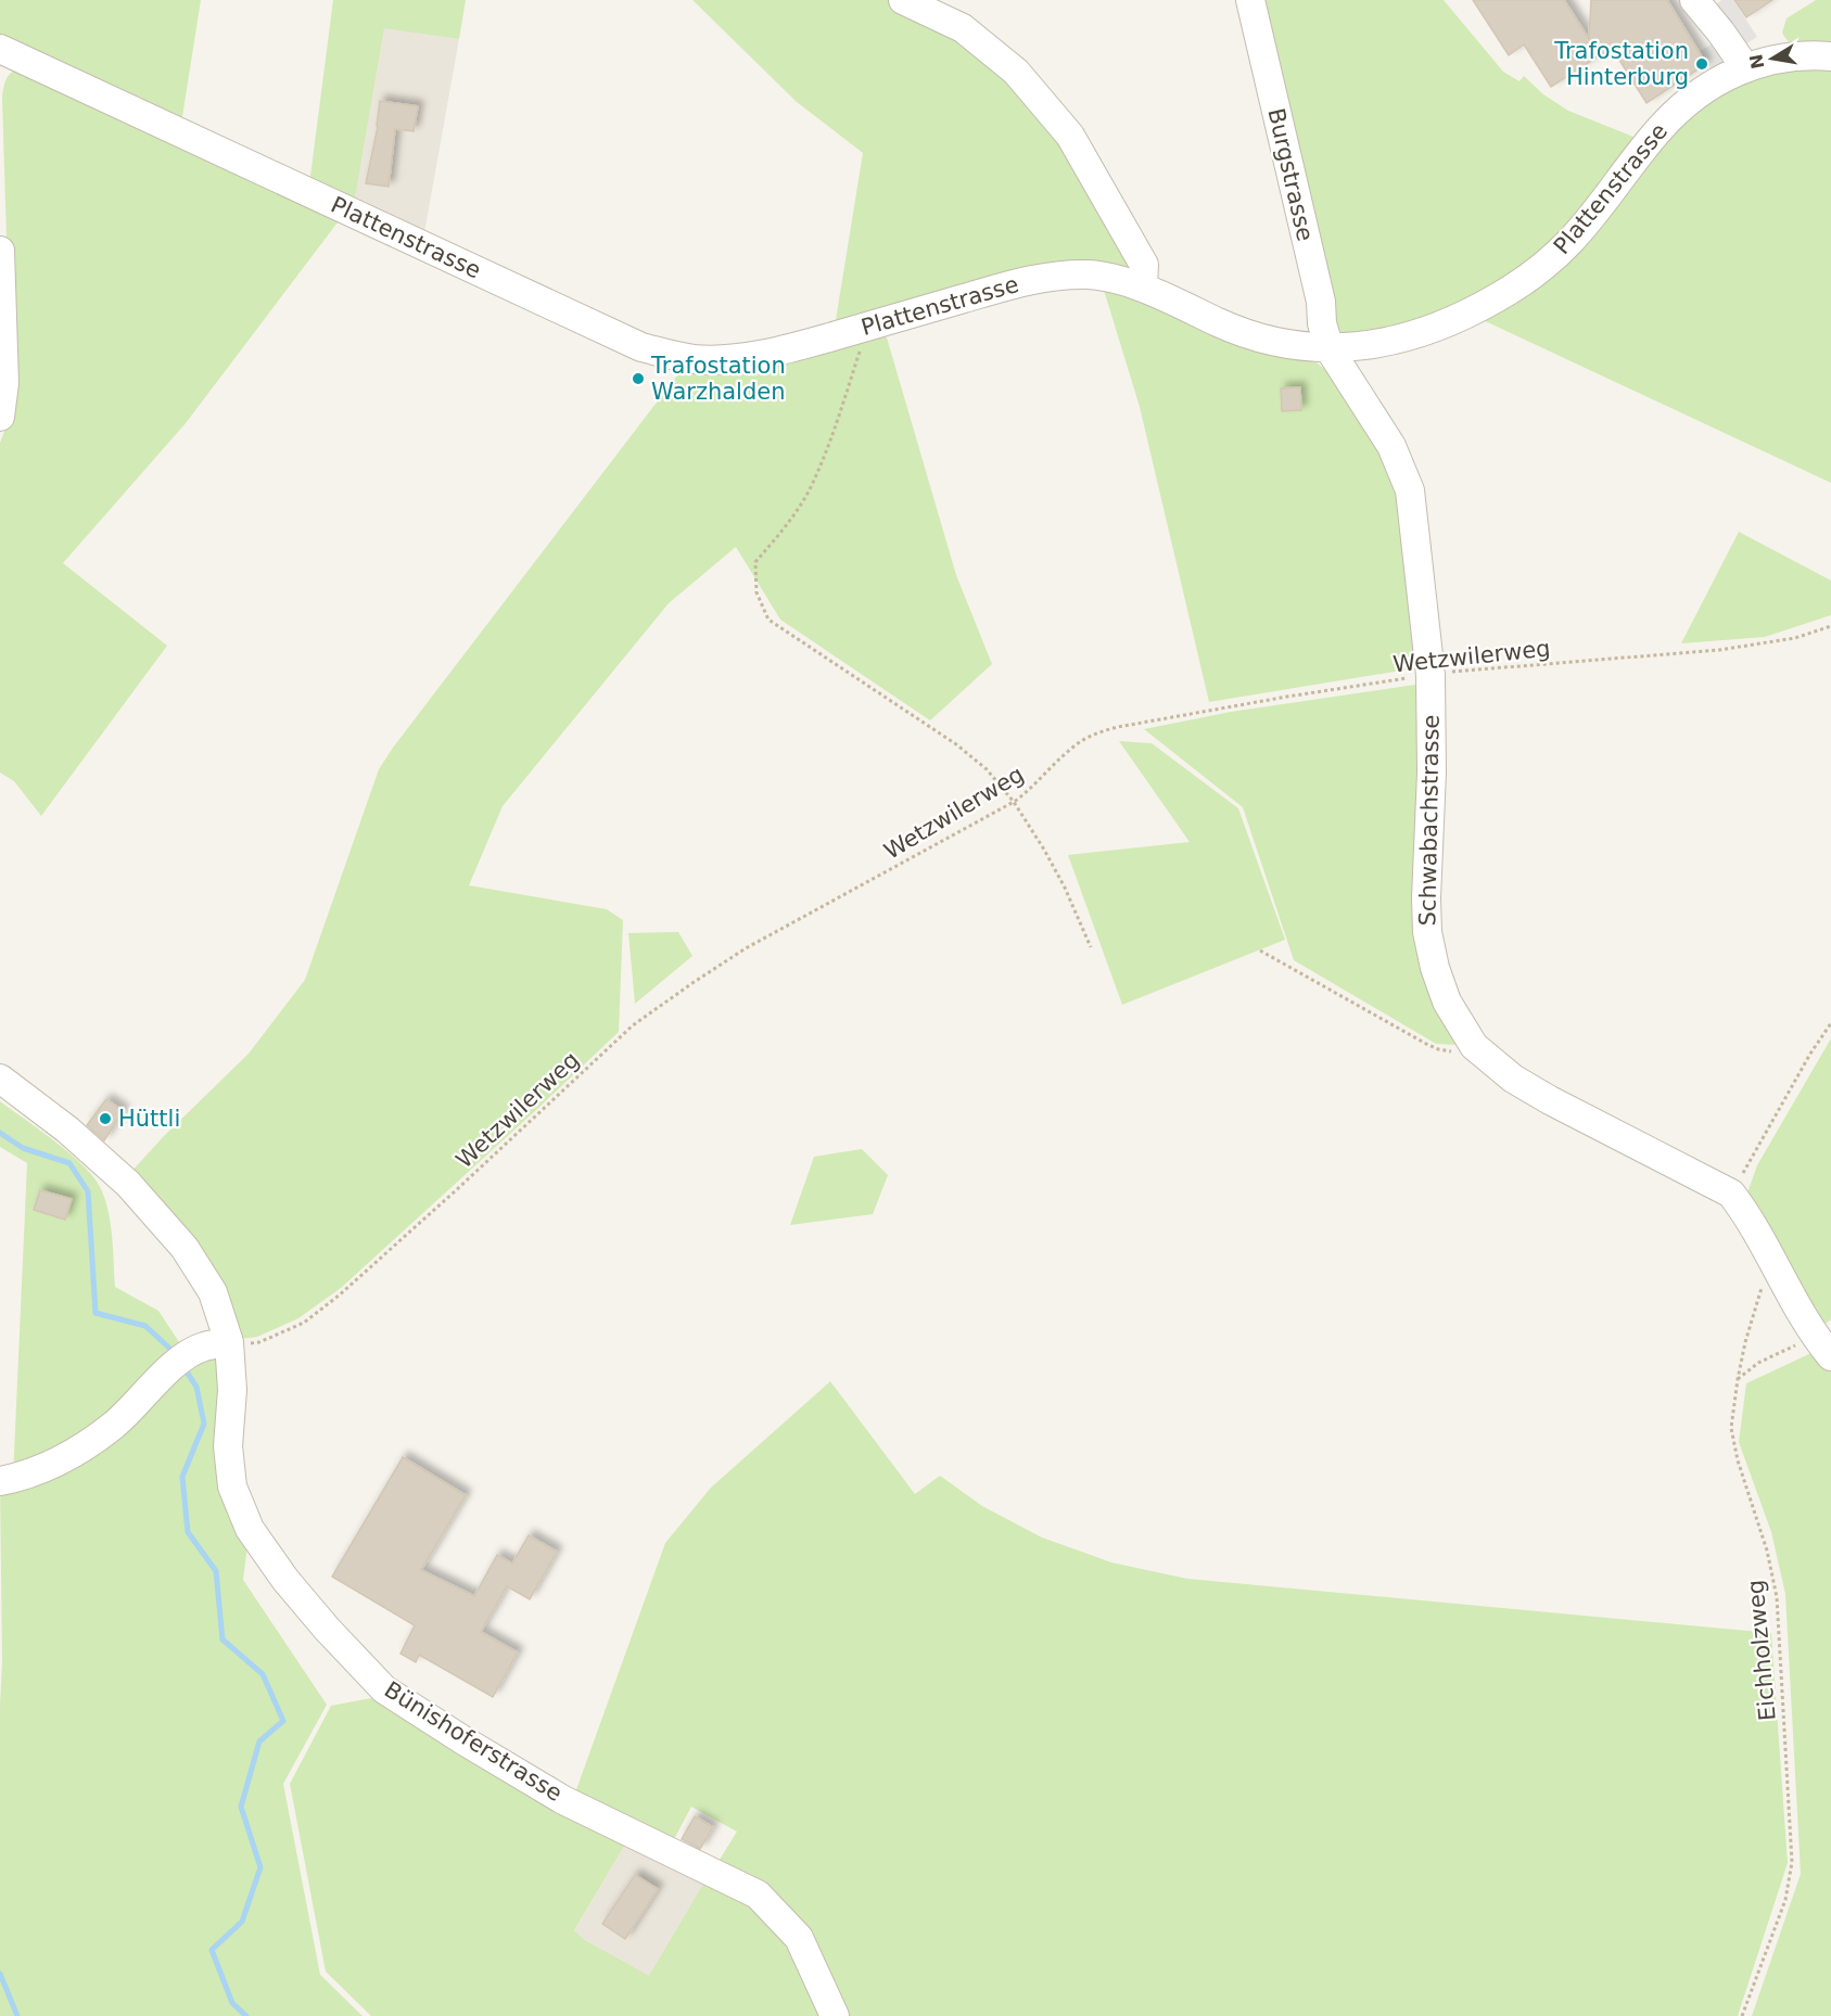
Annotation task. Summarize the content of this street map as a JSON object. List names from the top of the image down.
{
  "streets": {
    "street": [
      "Burgstrasse",
      "Plattenstrasse",
      "Schwabachstrasse",
      "Bünishoferstrasse"
    ],
    "path": ["Wetzwilerweg", "Eichholzweg"]
  },
  "crossings": [
    ["Burgstrasse", "Plattenstrasse"],
    ["Burgstrasse", "Schwabachstrasse"],
    ["Plattenstrasse", "Schwabachstrasse"],
    ["Wetzwilerweg", "Schwabachstrasse"],
    ["Wetzwilerweg", "Bünishoferstrasse"],
    ["Schwabachstrasse", "Eichholzweg"]
  ],
  "places": ["Trafostation Hinterburg", "Trafostation Warzhalden", "Hüttli"],
  "north": "left"
}
